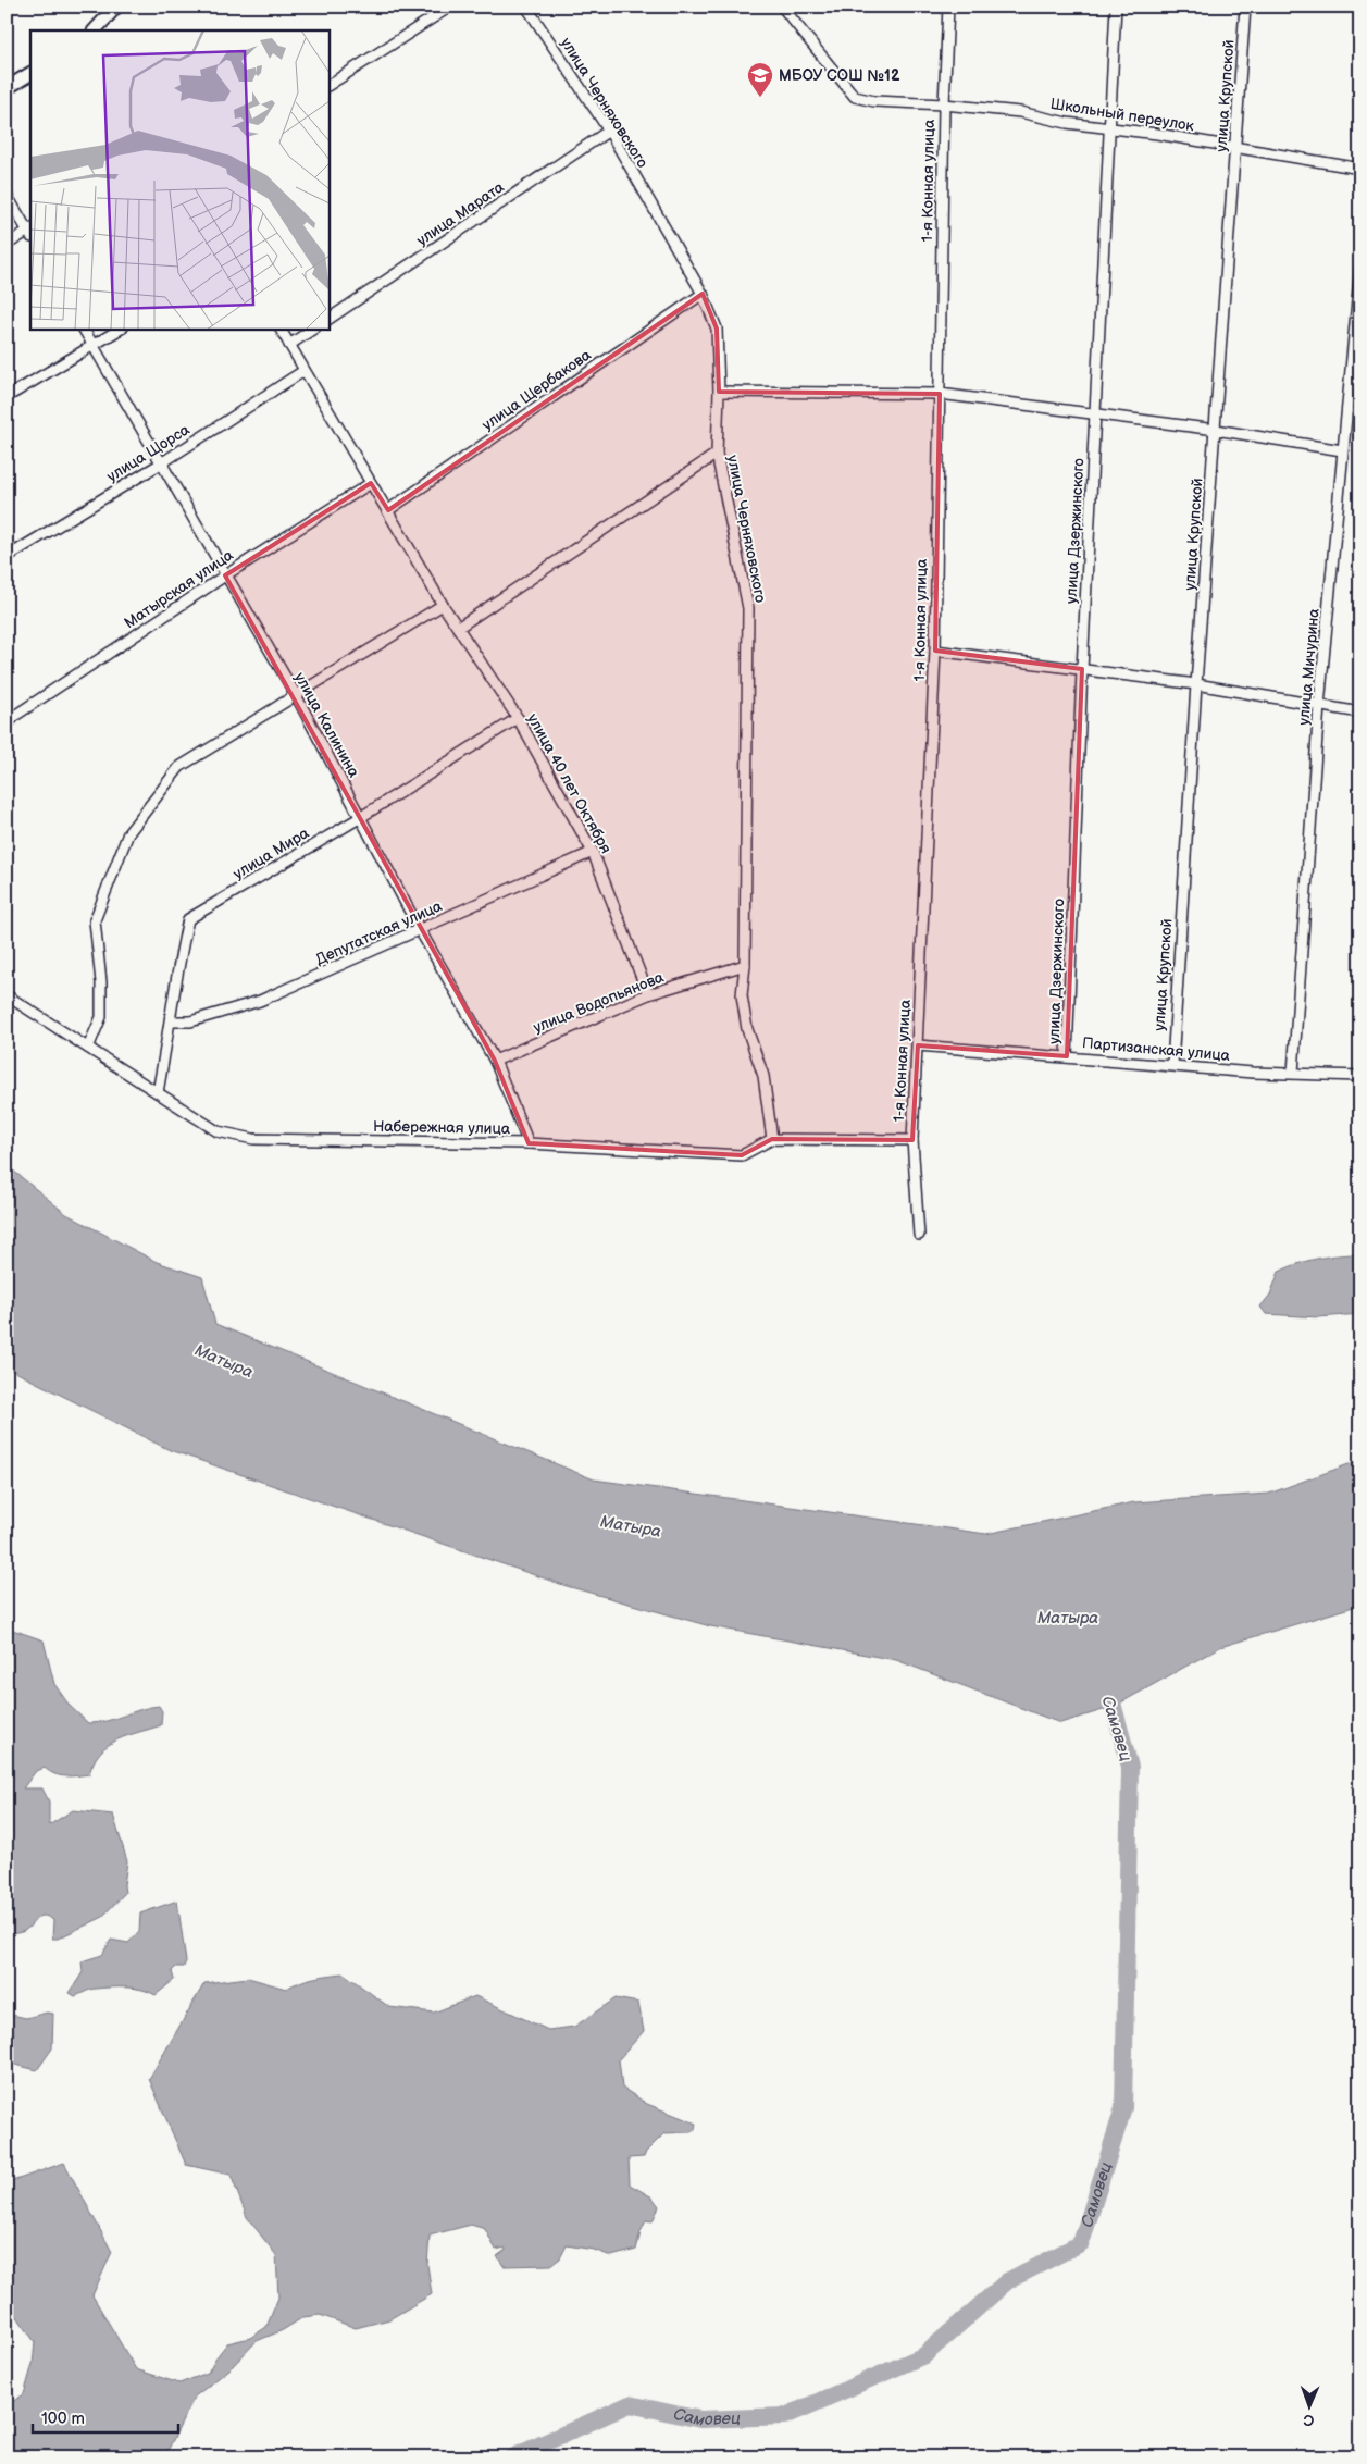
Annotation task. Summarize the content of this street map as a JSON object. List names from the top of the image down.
{
  "streets": {
    "street": [
      "улица Крупской",
      "улица Черняховского",
      "Школьный переулок",
      "1-я Конная улица",
      "улица Марата",
      "улица Щербакова",
      "улица Щорса",
      "улица Дзержинского",
      "Матырская улица",
      "улица Мичурина",
      "улица Калинина",
      "улица 40 лет Октября",
      "улица Мира",
      "Депутатская улица",
      "улица Водопьянова",
      "Партизанская улица",
      "Набережная улица"
    ]
  },
  "crossings": [
    ["улица Крупской", "Школьный переулок"],
    ["улица Крупской", "Партизанская улица"],
    ["улица Черняховского", "улица Марата"],
    ["улица Черняховского", "улица Щербакова"],
    ["улица Черняховского", "улица Водопьянова"],
    ["улица Черняховского", "Набережная улица"],
    ["Школьный переулок", "1-я Конная улица"],
    ["Школьный переулок", "улица Дзержинского"],
    ["1-я Конная улица", "Партизанская улица"],
    ["1-я Конная улица", "Набережная улица"],
    ["улица Щербакова", "улица 40 лет Октября"],
    ["улица Щорса", "улица Калинина"],
    ["улица Щорса", "улица 40 лет Октября"],
    ["улица Дзержинского", "Партизанская улица"],
    ["Матырская улица", "улица Калинина"],
    ["Матырская улица", "улица 40 лет Октября"],
    ["улица Мичурина", "Партизанская улица"],
    ["улица Калинина", "улица Мира"],
    ["улица Калинина", "Депутатская улица"],
    ["улица Калинина", "улица Водопьянова"],
    ["улица Калинина", "Набережная улица"],
    ["улица 40 лет Октября", "улица Мира"],
    ["улица 40 лет Октября", "Депутатская улица"],
    ["улица 40 лет Октября", "улица Водопьянова"],
    ["улица Мира", "Депутатская улица"],
    ["улица Мира", "Набережная улица"]
  ],
  "water": ["Матыра", "Самовец"],
  "places": {
    "school or university": ["МБОУ СОШ №12"]
  },
  "scale_bar": "100 m",
  "north": "bottom"
}
